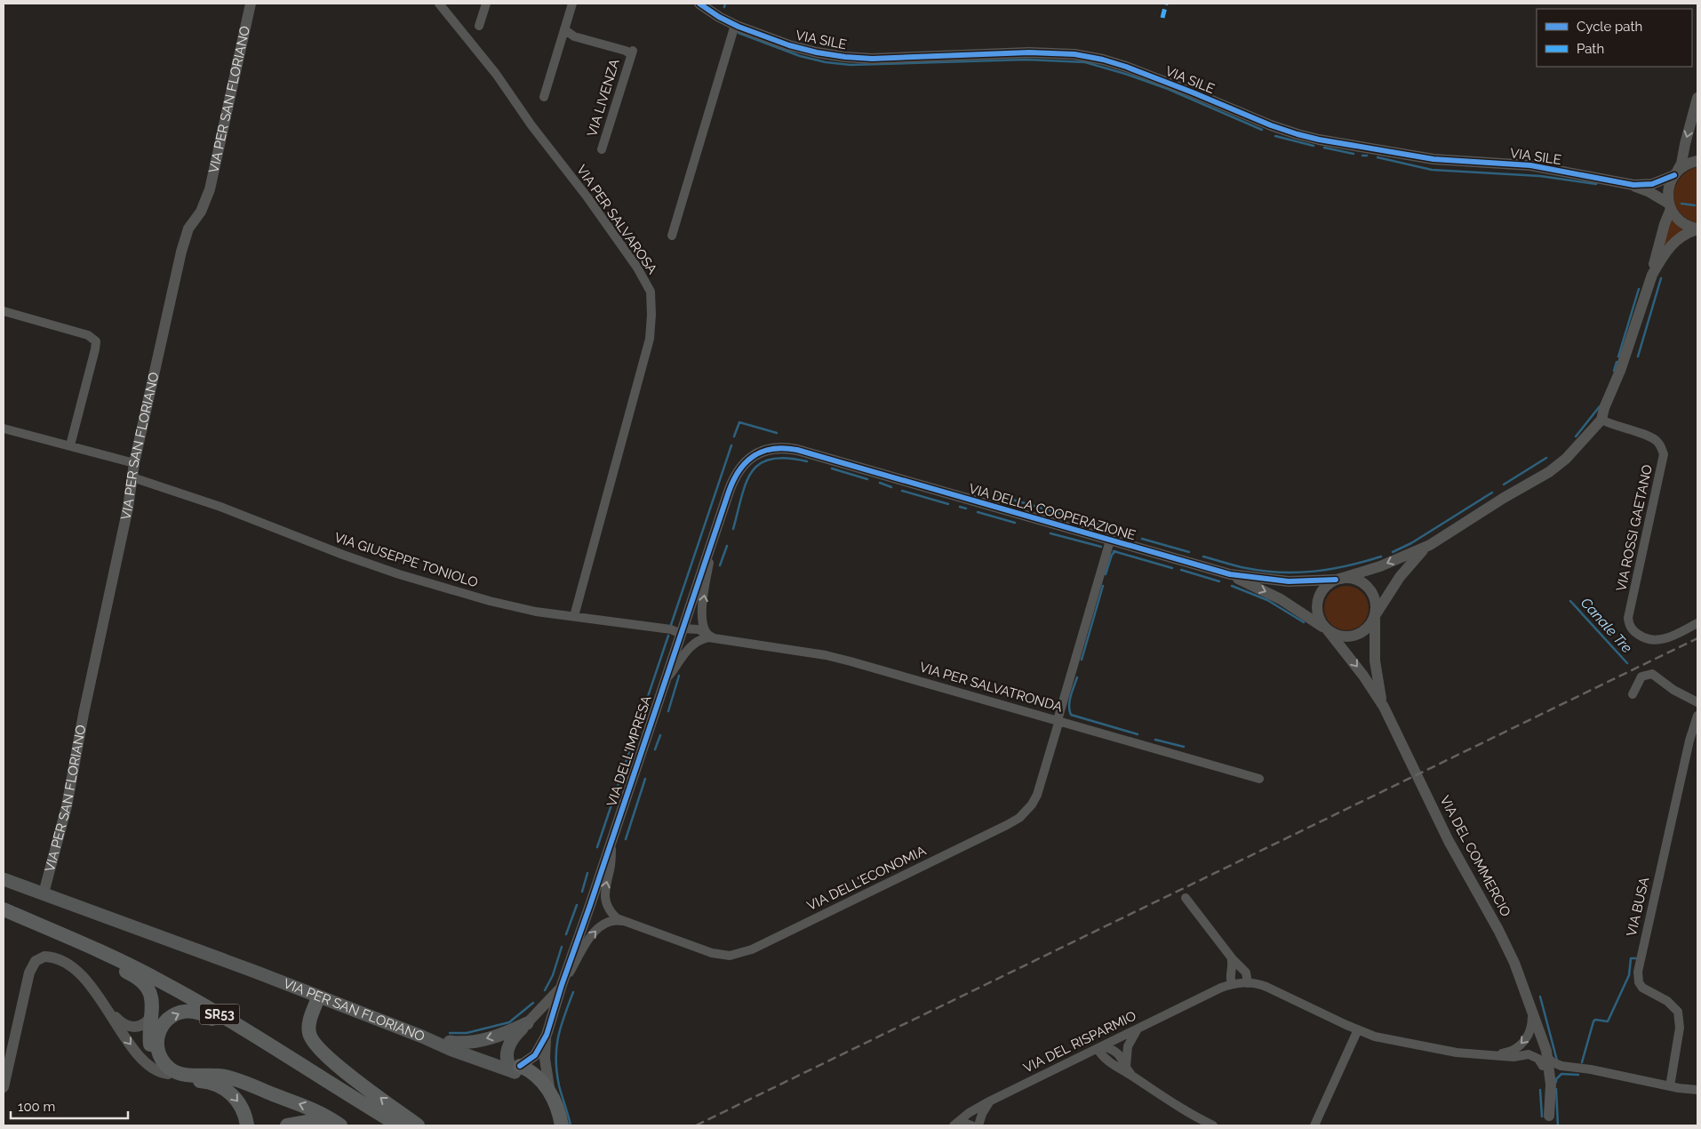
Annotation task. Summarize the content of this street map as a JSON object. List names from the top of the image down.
{
  "streets": {
    "main road": ["VIA PER SAN FLORIANO", "SR53"],
    "street": [
      "VIA SILE",
      "VIA LIVENZA",
      "VIA PER SALVAROSA",
      "VIA DELLA COOPERAZIONE",
      "VIA ROSSI GAETANO",
      "VIA GIUSEPPE TONIOLO",
      "VIA PER SALVATRONDA",
      "VIA DELL'IMPRESA",
      "VIA DEL COMMERCIO",
      "VIA DELL'ECONOMIA",
      "VIA BUSA",
      "VIA DEL RISPARMIO"
    ]
  },
  "crossings": [
    ["VIA SILE", "VIA DELLA COOPERAZIONE"],
    ["VIA PER SAN FLORIANO", "VIA GIUSEPPE TONIOLO"],
    ["VIA PER SAN FLORIANO", "VIA DELL'IMPRESA"],
    ["VIA PER SALVAROSA", "VIA GIUSEPPE TONIOLO"],
    ["VIA DELLA COOPERAZIONE", "VIA ROSSI GAETANO"],
    ["VIA DELLA COOPERAZIONE", "VIA DELL'IMPRESA"],
    ["VIA DELLA COOPERAZIONE", "VIA DEL COMMERCIO"],
    ["VIA DELLA COOPERAZIONE", "VIA DELL'ECONOMIA"],
    ["VIA GIUSEPPE TONIOLO", "VIA PER SALVATRONDA"],
    ["VIA GIUSEPPE TONIOLO", "VIA DELL'IMPRESA"],
    ["VIA PER SALVATRONDA", "VIA DELL'IMPRESA"],
    ["VIA PER SALVATRONDA", "VIA DELL'ECONOMIA"],
    ["VIA DELL'IMPRESA", "VIA DELL'ECONOMIA"]
  ],
  "water": ["Canale Tre"],
  "legend": ["Cycle path", "Path"],
  "scale_bar": "100 m"
}
